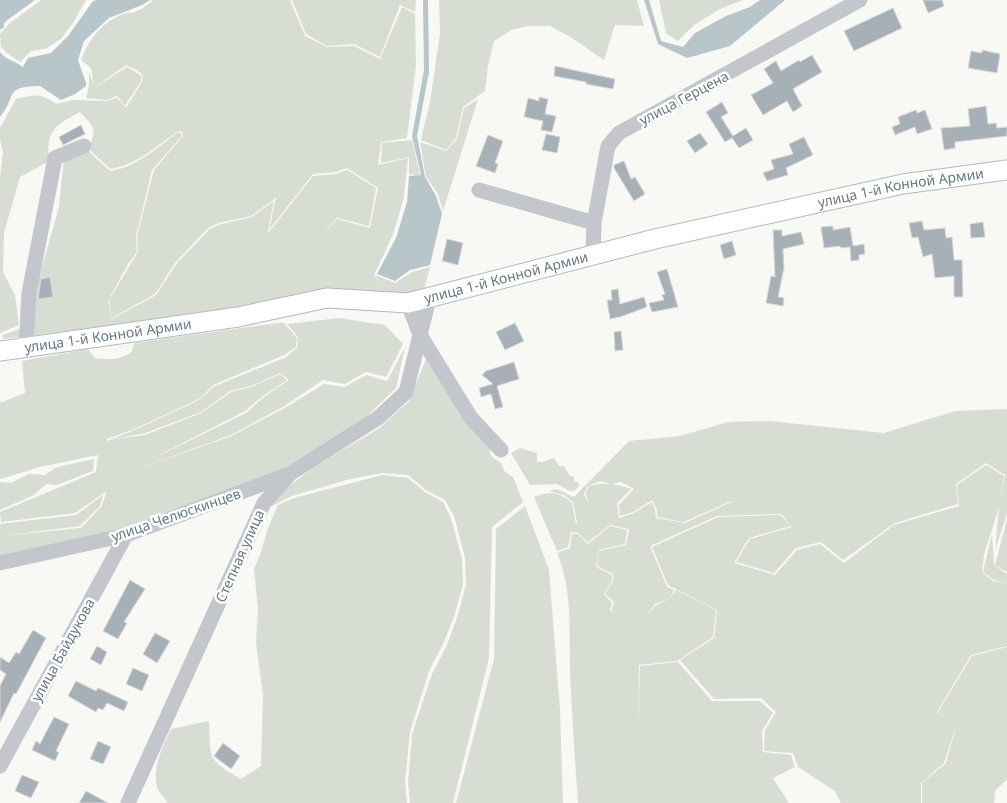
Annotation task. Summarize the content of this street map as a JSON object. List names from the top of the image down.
{
  "streets": {
    "main road": ["улица 1-й Конной Армии"],
    "street": [
      "улица Герцена",
      "улица Челюскинцев",
      "Степная улица",
      "улица Байдукова"
    ]
  },
  "crossings": [
    ["улица Герцена", "улица 1-й Конной Армии"],
    ["улица 1-й Конной Армии", "Степная улица"],
    ["улица Челюскинцев", "Степная улица"],
    ["улица Челюскинцев", "улица Байдукова"]
  ]
}
